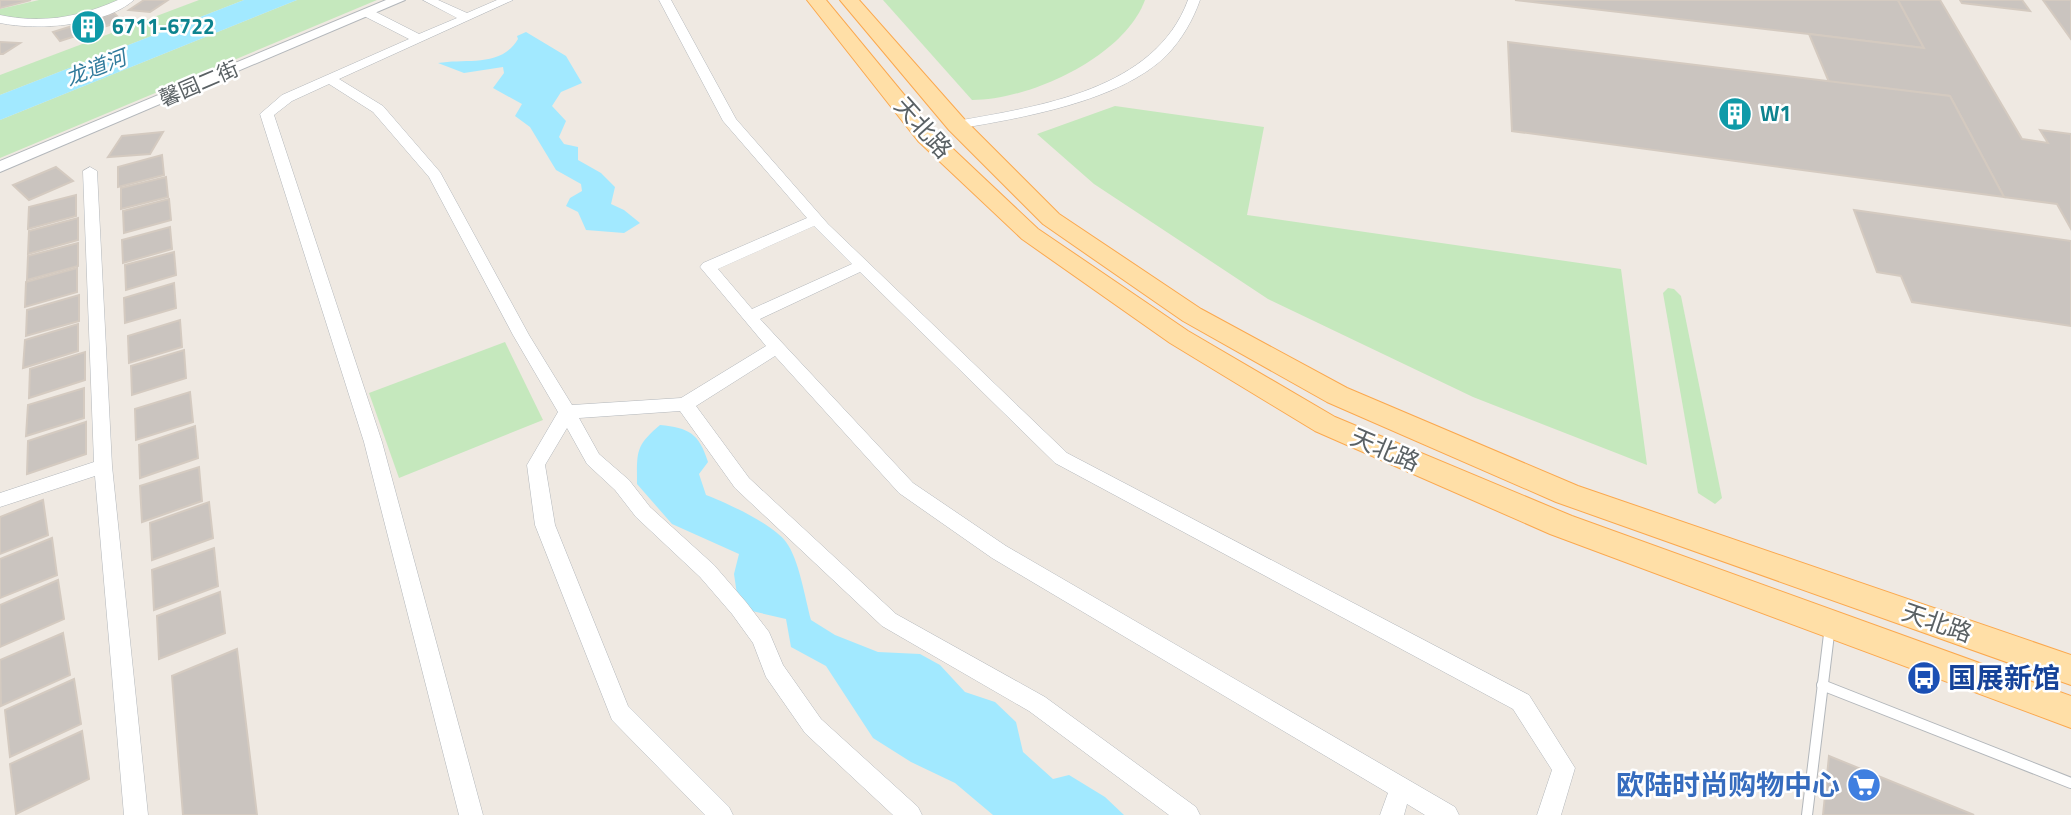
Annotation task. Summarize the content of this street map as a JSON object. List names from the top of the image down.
{
  "streets": {
    "main road": ["天北路"],
    "street": ["馨园二街"]
  },
  "water": ["龙道河"],
  "places": {
    "building": ["6711-6722", "W1"],
    "bus stop": ["国展新馆"],
    "supermarket": ["欧陆时尚购物中心"]
  }
}
